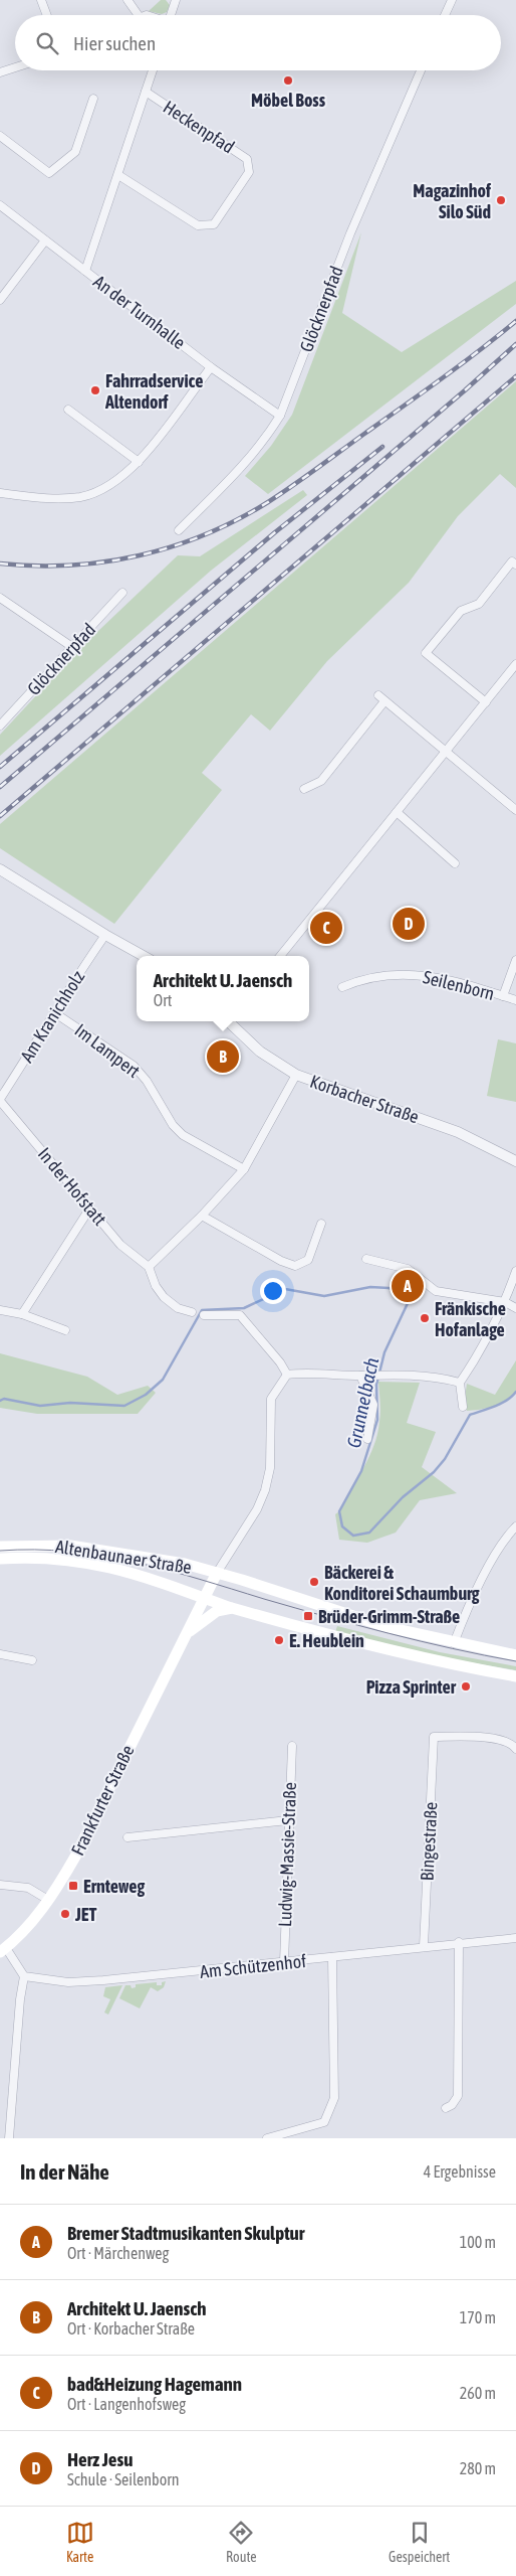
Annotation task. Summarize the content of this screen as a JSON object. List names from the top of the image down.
{
  "streets": {
    "main road": ["Altenbaunaer Straße", "Frankfurter Straße"],
    "street": [
      "Heckenpfad",
      "Glöcknerpfad",
      "An der Turnhalle",
      "Seilenborn",
      "Am Kranichholz",
      "Im Lampert",
      "Korbacher Straße",
      "In der Hofstatt",
      "Bingestraße",
      "Ludwig-Massie-Straße",
      "Am Schützenhof"
    ]
  },
  "crossings": [
    ["Heckenpfad", "An der Turnhalle"],
    ["Glöcknerpfad", "An der Turnhalle"],
    ["Am Kranichholz", "Im Lampert"],
    ["Am Kranichholz", "In der Hofstatt"],
    ["Altenbaunaer Straße", "Frankfurter Straße"],
    ["Bingestraße", "Am Schützenhof"],
    ["Ludwig-Massie-Straße", "Am Schützenhof"]
  ],
  "water": ["Grunnelbach"],
  "places": {
    "other": [
      "Möbel Boss",
      "Magazinhof Silo Süd",
      "Fahrradservice Altendorf",
      "Fränkische Hofanlage",
      "Bäckerei & Konditorei Schaumburg",
      "E. Heublein",
      "Pizza Sprinter",
      "JET"
    ],
    "transit": ["Brüder-Grimm-Straße", "Ernteweg"]
  },
  "page": {
    "search": "Hier suchen",
    "pins": [
      "D",
      "C",
      "B",
      "A"
    ],
    "popup": ["Architekt U. Jaensch", "Ort"],
    "heading": ["In der Nähe", "4 Ergebnisse"],
    "list": [
      {
        "mark": "A",
        "name": "Bremer Stadtmusikanten Skulptur",
        "note": "Ort · Märchenweg",
        "value": "100 m"
      },
      {
        "mark": "B",
        "name": "Architekt U. Jaensch",
        "note": "Ort · Korbacher Straße",
        "value": "170 m"
      },
      {
        "mark": "C",
        "name": "bad&Heizung Hagemann",
        "note": "Ort · Langenhofsweg",
        "value": "260 m"
      },
      {
        "mark": "D",
        "name": "Herz Jesu",
        "note": "Schule · Seilenborn",
        "value": "280 m"
      }
    ],
    "nav": ["Karte", "Route", "Gespeichert"]
  }
}
